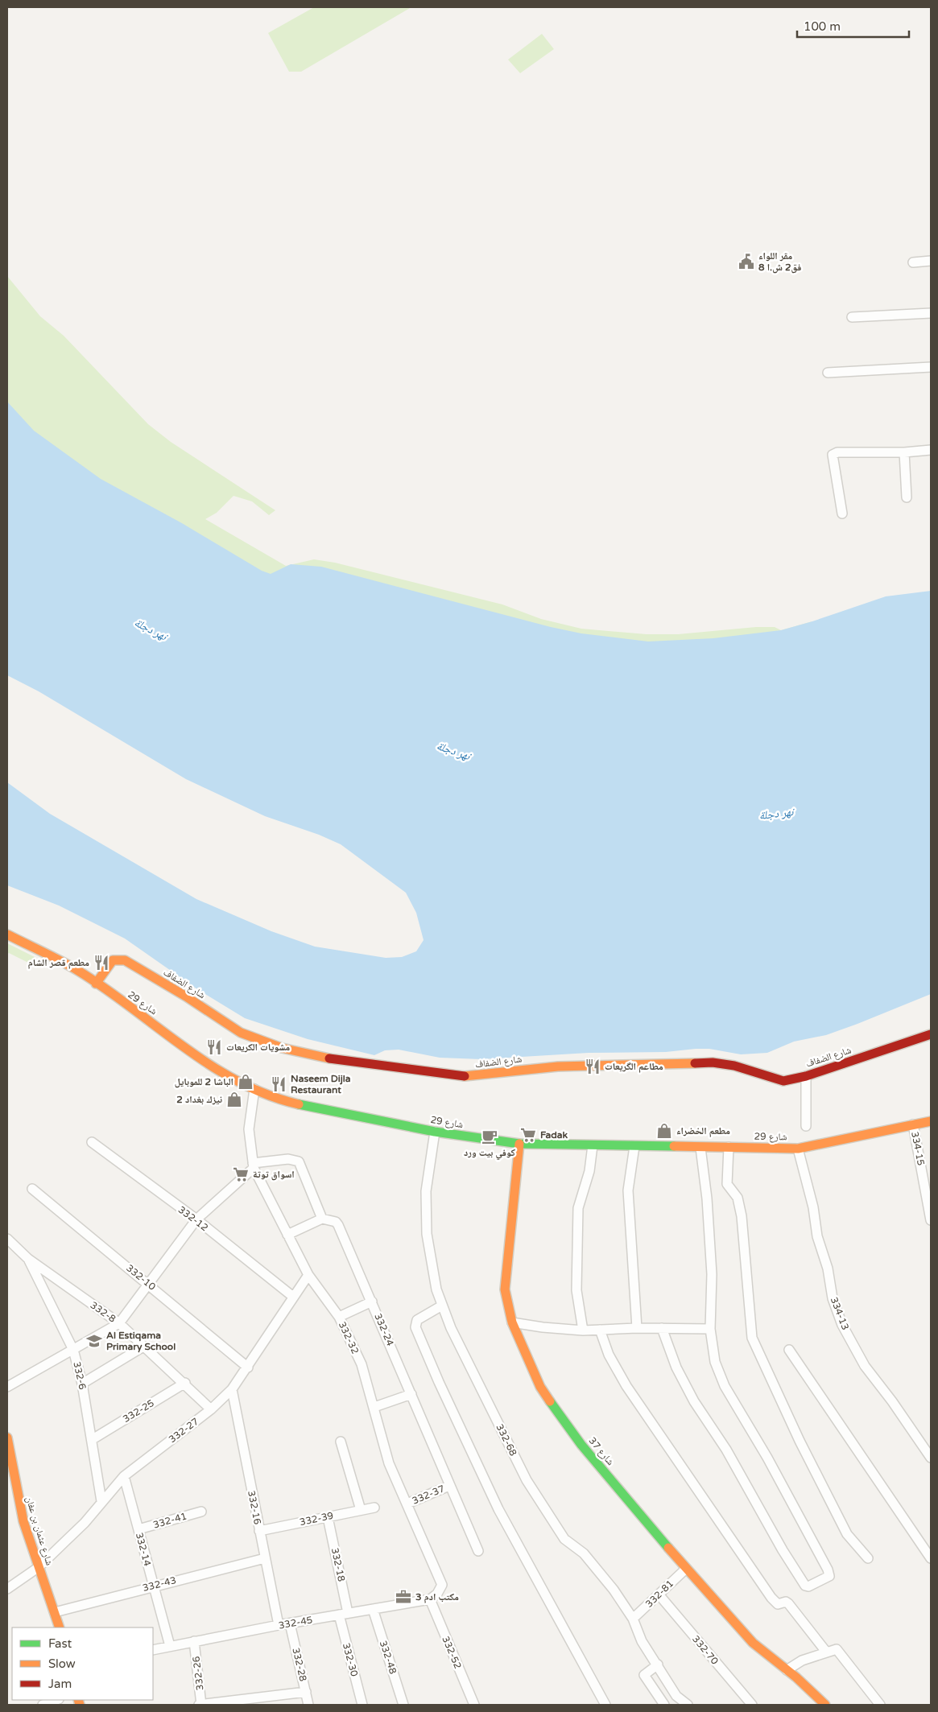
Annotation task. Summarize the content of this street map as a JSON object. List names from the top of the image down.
{
  "streets": {
    "street": [
      "شارع الضفاف",
      "شارع 29",
      "334-15",
      "332-12",
      "332-10",
      "332-8",
      "334-13",
      "332-24",
      "332-32",
      "332-6",
      "332-25",
      "332-27",
      "332-68",
      "شارع 37",
      "332-37",
      "332-16",
      "332-39",
      "332-41",
      "شارع عثمان بن عفان",
      "332-14",
      "332-18",
      "332-43",
      "332-81",
      "332-45",
      "332-70",
      "332-52",
      "332-48",
      "332-30",
      "332-28",
      "332-26"
    ]
  },
  "crossings": [
    ["شارع الضفاف", "شارع 29"],
    ["شارع 29", "334-15"],
    ["شارع 29", "334-13"],
    ["شارع 29", "332-32"],
    ["شارع 29", "332-68"],
    ["شارع 29", "شارع 37"],
    ["332-12", "332-27"],
    ["332-10", "332-27"],
    ["332-8", "332-6"],
    ["332-8", "332-25"],
    ["332-8", "332-27"],
    ["332-24", "332-37"],
    ["332-32", "332-27"],
    ["332-32", "332-37"],
    ["332-32", "332-45"],
    ["332-32", "332-52"],
    ["332-6", "332-25"],
    ["332-6", "332-27"],
    ["332-27", "332-16"],
    ["332-27", "شارع عثمان بن عفان"],
    ["332-27", "332-14"],
    ["332-68", "332-81"],
    ["شارع 37", "332-81"],
    ["332-16", "332-39"],
    ["332-16", "332-43"],
    ["332-16", "332-45"],
    ["332-39", "332-18"],
    ["332-41", "332-14"],
    ["شارع عثمان بن عفان", "332-43"],
    ["332-14", "332-43"],
    ["332-14", "332-45"],
    ["332-18", "332-45"],
    ["332-18", "332-30"],
    ["332-81", "332-70"],
    ["332-45", "332-52"],
    ["332-45", "332-48"],
    ["332-45", "332-30"],
    ["332-45", "332-28"],
    ["332-45", "332-26"]
  ],
  "water": ["نهر دجلة"],
  "places": {
    "public building": ["مقر اللواء 8 فق2 ش.ا"],
    "restaurant": [
      "مطعم قصر الشام",
      "مشويات الكريعات",
      "مطاعم الگريعات",
      "Naseem Dijla Restaurant"
    ],
    "shop": ["الباشا 2 للموبايل", "نيزك بغداد 2", "مطعم الخضراء"],
    "supermarket": ["Fadak", "اسواق توتة"],
    "cafe": ["كوفي بيت ورد"],
    "school or university": ["Al Estiqama Primary School"],
    "office": ["مكتب ادم 3"]
  },
  "legend": ["Fast", "Slow", "Jam"],
  "scale_bar": "100 m"
}
